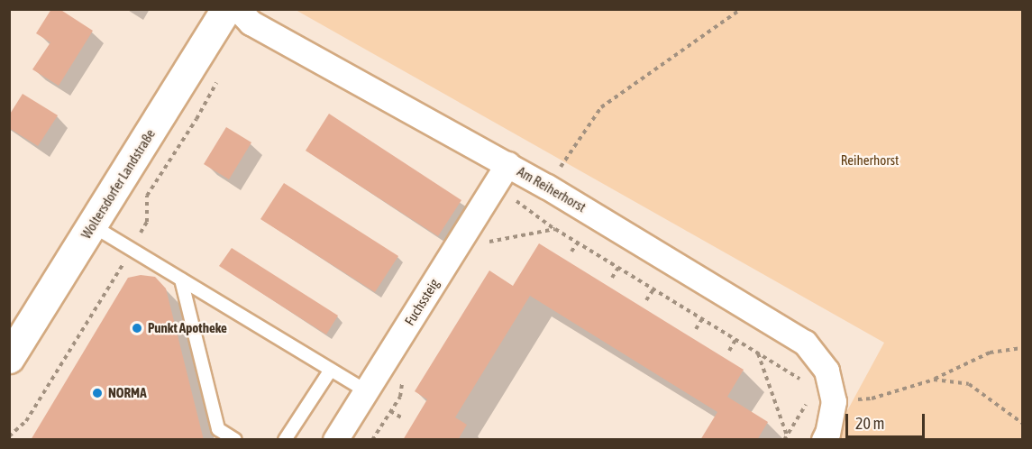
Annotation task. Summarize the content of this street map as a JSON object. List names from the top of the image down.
{
  "streets": {
    "main road": ["Woltersdorfer Landstraße"],
    "street": ["Am Reiherhorst", "Fuchssteig"]
  },
  "crossings": [
    ["Am Reiherhorst", "Fuchssteig"]
  ],
  "parks": ["Reiherhorst"],
  "places": ["Punkt Apotheke", "NORMA"],
  "scale_bar": "20 m"
}
